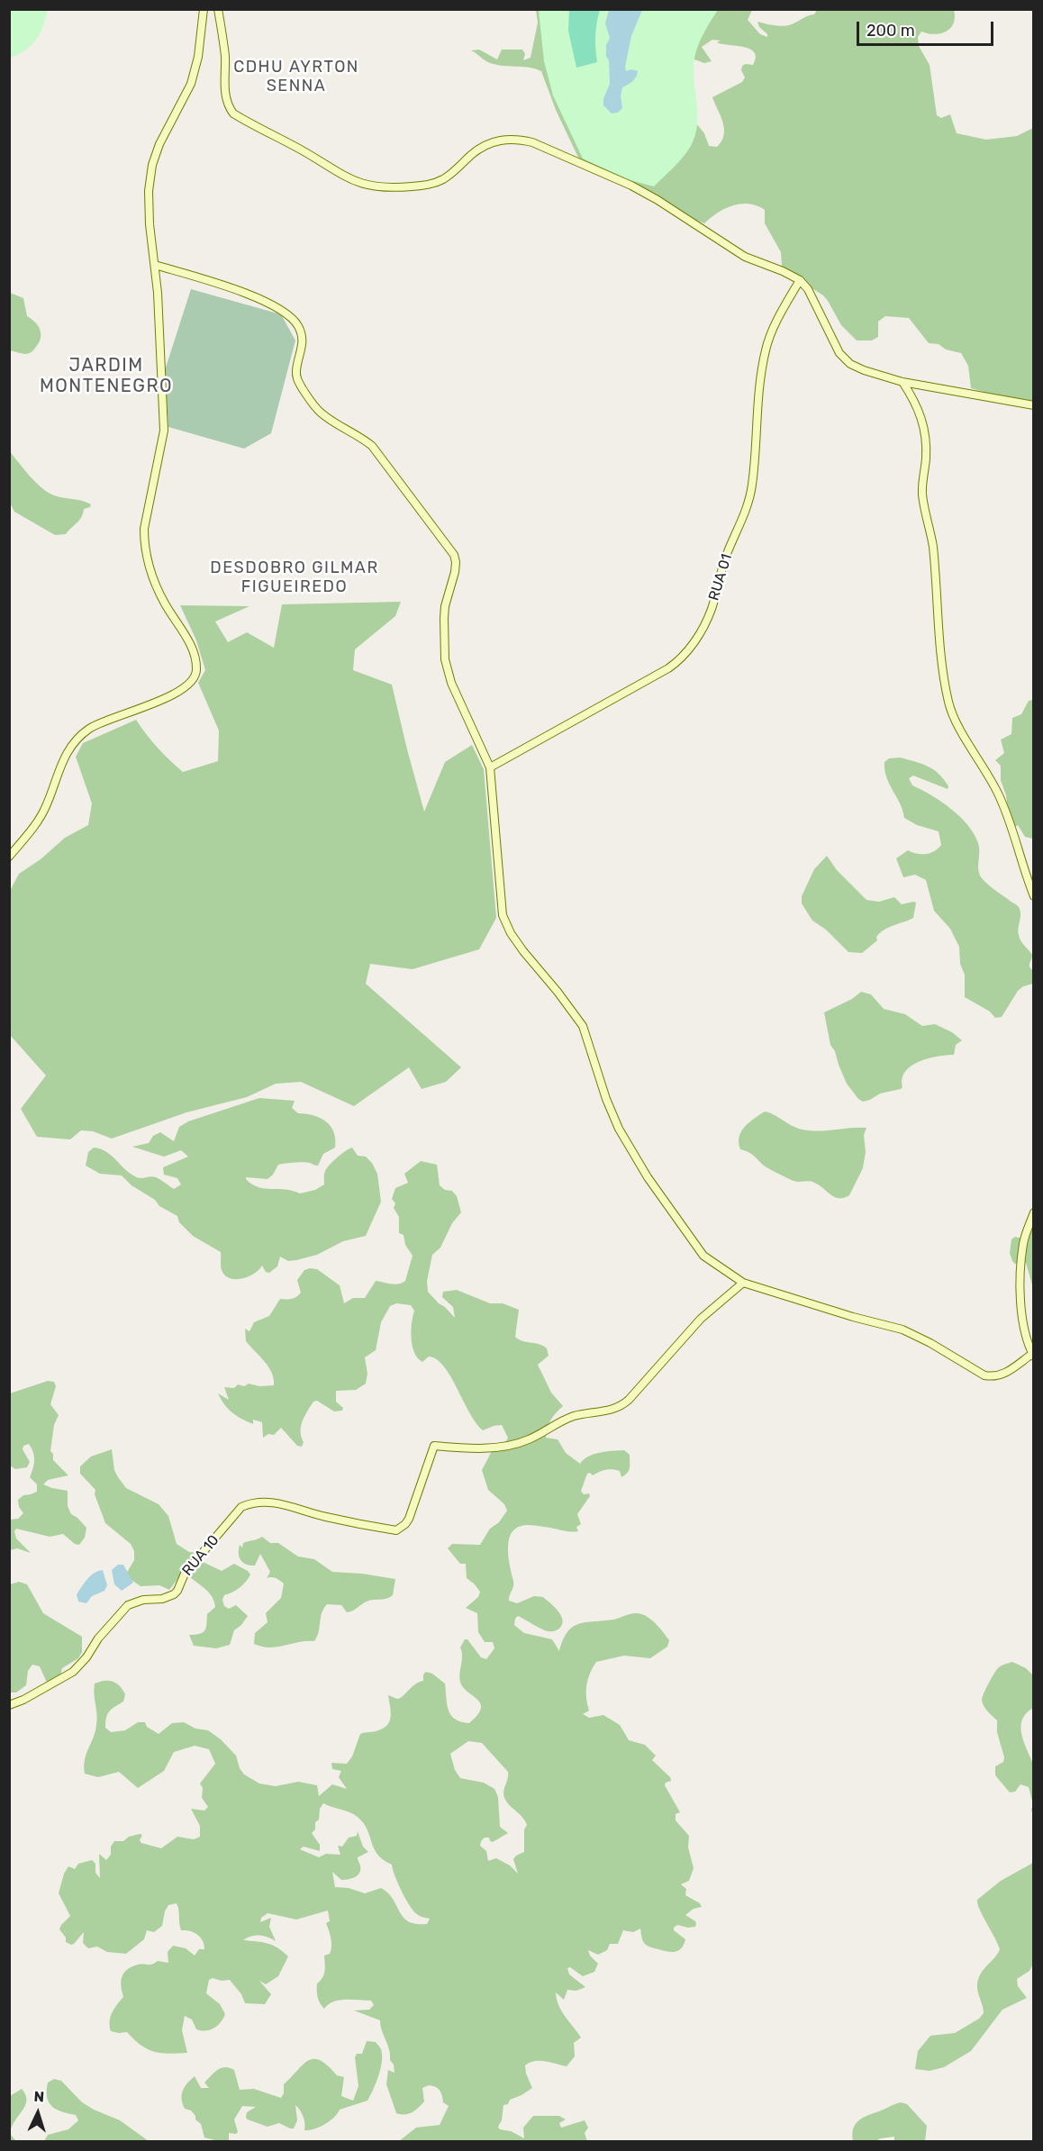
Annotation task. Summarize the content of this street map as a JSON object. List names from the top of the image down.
{
  "streets": {
    "street": ["RUA 01", "RUA 10"]
  },
  "districts": ["CDHU AYRTON SENNA", "JARDIM MONTENEGRO", "DESDOBRO GILMAR FIGUEIREDO"],
  "scale_bar": "200 m",
  "north": "top"
}
